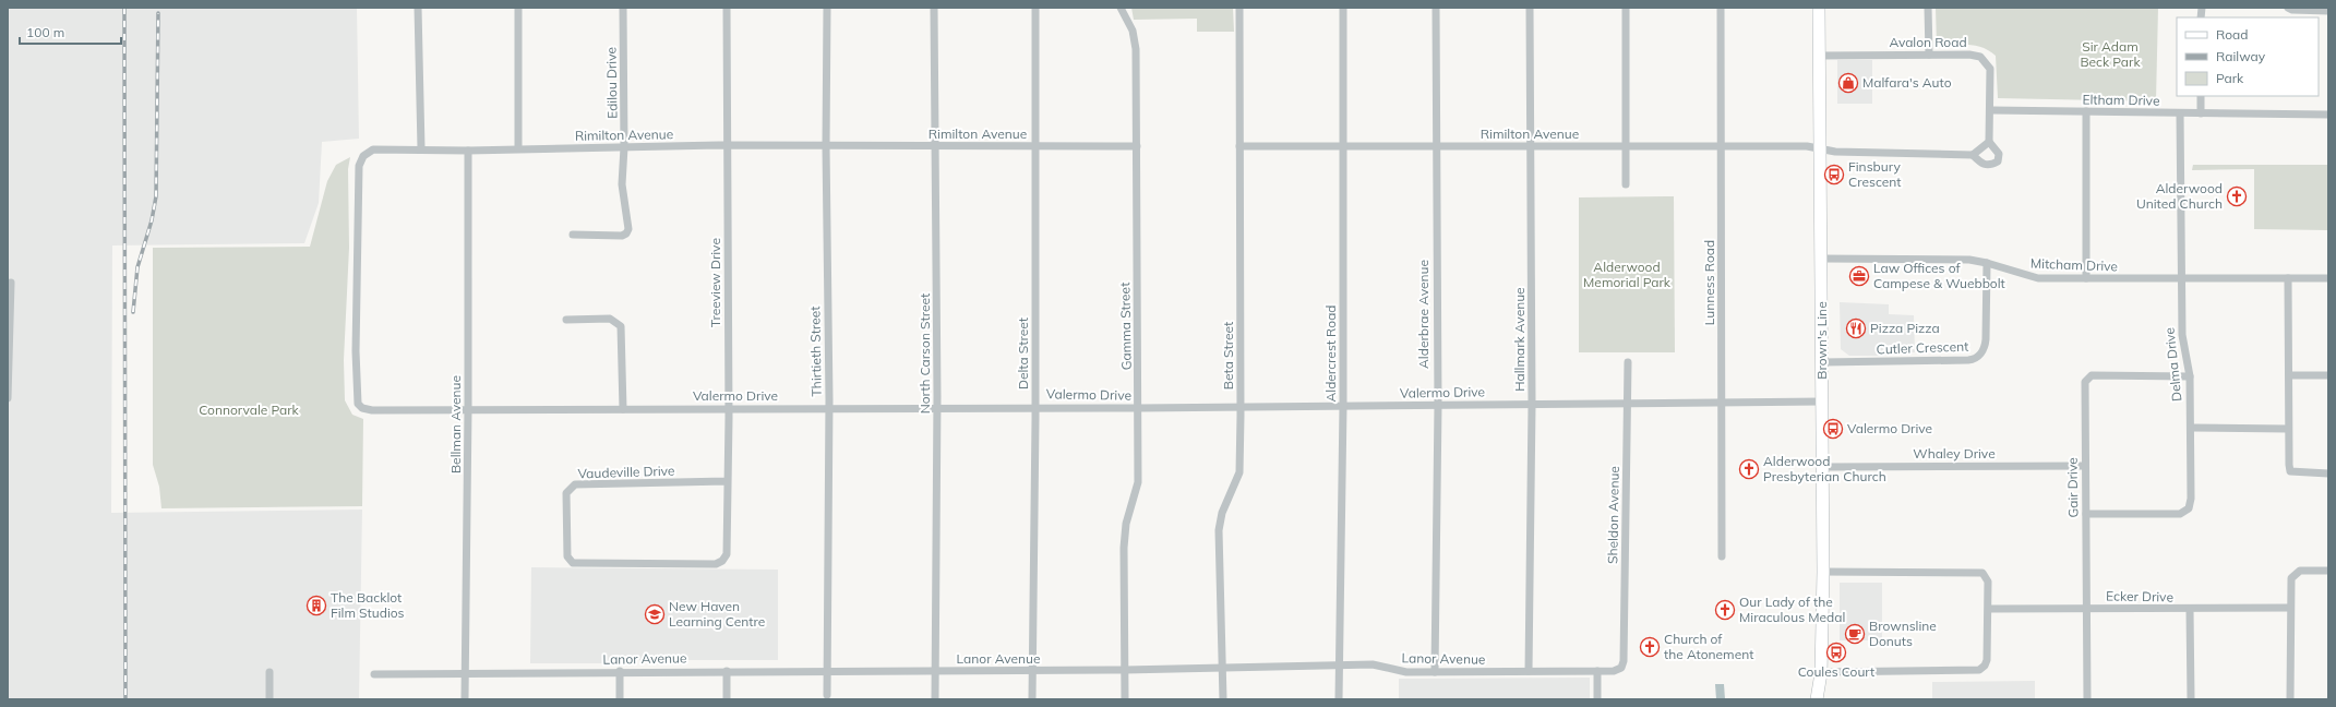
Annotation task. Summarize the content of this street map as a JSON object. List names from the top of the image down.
{
  "streets": {
    "main road": ["Brown's Line"],
    "street": [
      "Avalon Road",
      "Edilou Drive",
      "Eltham Drive",
      "Rimilton Avenue",
      "Mitcham Drive",
      "Treeview Drive",
      "Lunness Road",
      "Alderbrae Avenue",
      "Gamma Street",
      "Hallmark Avenue",
      "Cutler Crescent",
      "Thirtieth Street",
      "North Carson Street",
      "Delta Street",
      "Aldercrest Road",
      "Beta Street",
      "Delma Drive",
      "Valermo Drive",
      "Bellman Avenue",
      "Whaley Drive",
      "Vaudeville Drive",
      "Gair Drive",
      "Sheldon Avenue",
      "Ecker Drive",
      "Lanor Avenue"
    ]
  },
  "crossings": [
    ["Avalon Road", "Eltham Drive"],
    ["Avalon Road", "Brown's Line"],
    ["Edilou Drive", "Rimilton Avenue"],
    ["Eltham Drive", "Delma Drive"],
    ["Rimilton Avenue", "Treeview Drive"],
    ["Rimilton Avenue", "Lunness Road"],
    ["Rimilton Avenue", "Alderbrae Avenue"],
    ["Rimilton Avenue", "Gamma Street"],
    ["Rimilton Avenue", "Hallmark Avenue"],
    ["Rimilton Avenue", "Brown's Line"],
    ["Rimilton Avenue", "Thirtieth Street"],
    ["Rimilton Avenue", "North Carson Street"],
    ["Rimilton Avenue", "Delta Street"],
    ["Rimilton Avenue", "Aldercrest Road"],
    ["Rimilton Avenue", "Beta Street"],
    ["Rimilton Avenue", "Valermo Drive"],
    ["Rimilton Avenue", "Bellman Avenue"],
    ["Mitcham Drive", "Brown's Line"],
    ["Mitcham Drive", "Cutler Crescent"],
    ["Mitcham Drive", "Delma Drive"],
    ["Treeview Drive", "Valermo Drive"],
    ["Treeview Drive", "Vaudeville Drive"],
    ["Lunness Road", "Valermo Drive"],
    ["Alderbrae Avenue", "Valermo Drive"],
    ["Alderbrae Avenue", "Lanor Avenue"],
    ["Gamma Street", "Valermo Drive"],
    ["Gamma Street", "Lanor Avenue"],
    ["Hallmark Avenue", "Valermo Drive"],
    ["Hallmark Avenue", "Lanor Avenue"],
    ["Brown's Line", "Cutler Crescent"],
    ["Brown's Line", "Valermo Drive"],
    ["Brown's Line", "Whaley Drive"],
    ["Thirtieth Street", "Valermo Drive"],
    ["Thirtieth Street", "Lanor Avenue"],
    ["North Carson Street", "Valermo Drive"],
    ["North Carson Street", "Lanor Avenue"],
    ["Delta Street", "Valermo Drive"],
    ["Delta Street", "Lanor Avenue"],
    ["Aldercrest Road", "Valermo Drive"],
    ["Aldercrest Road", "Lanor Avenue"],
    ["Beta Street", "Valermo Drive"],
    ["Beta Street", "Lanor Avenue"],
    ["Delma Drive", "Gair Drive"],
    ["Valermo Drive", "Bellman Avenue"],
    ["Valermo Drive", "Sheldon Avenue"],
    ["Bellman Avenue", "Lanor Avenue"],
    ["Whaley Drive", "Gair Drive"],
    ["Gair Drive", "Ecker Drive"],
    ["Sheldon Avenue", "Lanor Avenue"]
  ],
  "parks": ["Sir Adam Beck Park", "Alderwood Memorial Park", "Connorvale Park"],
  "places": {
    "shop": ["Malfara's Auto"],
    "bus stop": ["Finsbury Crescent", "Valermo Drive", "Coules Court"],
    "church": [
      "Alderwood United Church",
      "Alderwood Presbyterian Church",
      "Our Lady of the Miraculous Medal",
      "Church of the Atonement"
    ],
    "office": ["Law Offices of Campese & Wuebbolt"],
    "restaurant": ["Pizza Pizza"],
    "building": ["The Backlot Film Studios"],
    "school or university": ["New Haven Learning Centre"],
    "cafe": ["Brownsline Donuts"]
  },
  "legend": ["Road", "Railway", "Park"],
  "scale_bar": "100 m"
}
